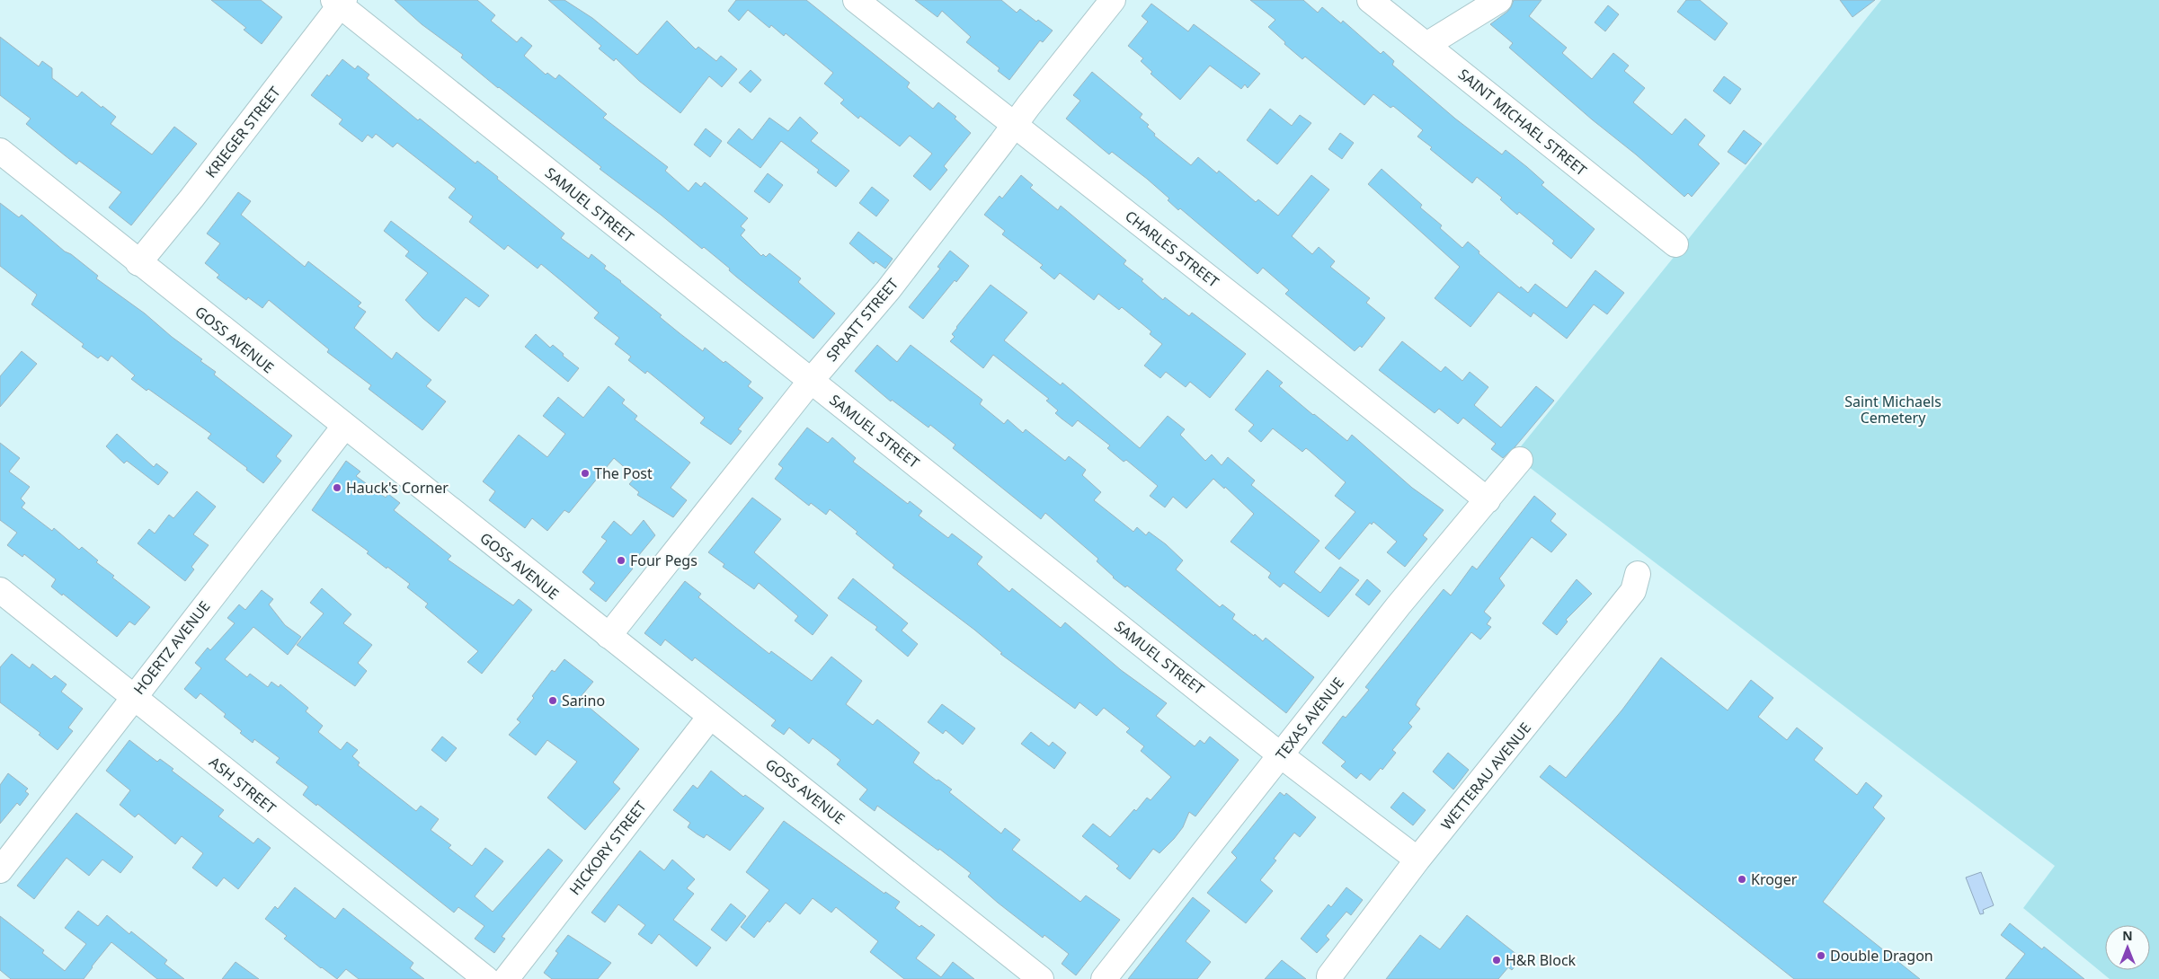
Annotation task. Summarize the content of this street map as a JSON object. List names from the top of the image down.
{
  "streets": {
    "street": [
      "SAINT MICHAEL STREET",
      "KRIEGER STREET",
      "SAMUEL STREET",
      "CHARLES STREET",
      "SPRATT STREET",
      "GOSS AVENUE",
      "HOERTZ AVENUE",
      "TEXAS AVENUE",
      "WETTERAU AVENUE",
      "ASH STREET",
      "HICKORY STREET"
    ]
  },
  "crossings": [
    ["KRIEGER STREET", "SAMUEL STREET"],
    ["KRIEGER STREET", "GOSS AVENUE"],
    ["SAMUEL STREET", "SPRATT STREET"],
    ["SAMUEL STREET", "TEXAS AVENUE"],
    ["SAMUEL STREET", "WETTERAU AVENUE"],
    ["CHARLES STREET", "SPRATT STREET"],
    ["CHARLES STREET", "TEXAS AVENUE"],
    ["SPRATT STREET", "GOSS AVENUE"],
    ["GOSS AVENUE", "HOERTZ AVENUE"],
    ["GOSS AVENUE", "HICKORY STREET"],
    ["HOERTZ AVENUE", "ASH STREET"]
  ],
  "parks": ["Saint Michaels Cemetery"],
  "places": [
    "The Post",
    "Hauck's Corner",
    "Four Pegs",
    "Sarino",
    "Kroger",
    "Double Dragon",
    "H&R Block"
  ],
  "north": "top"
}
